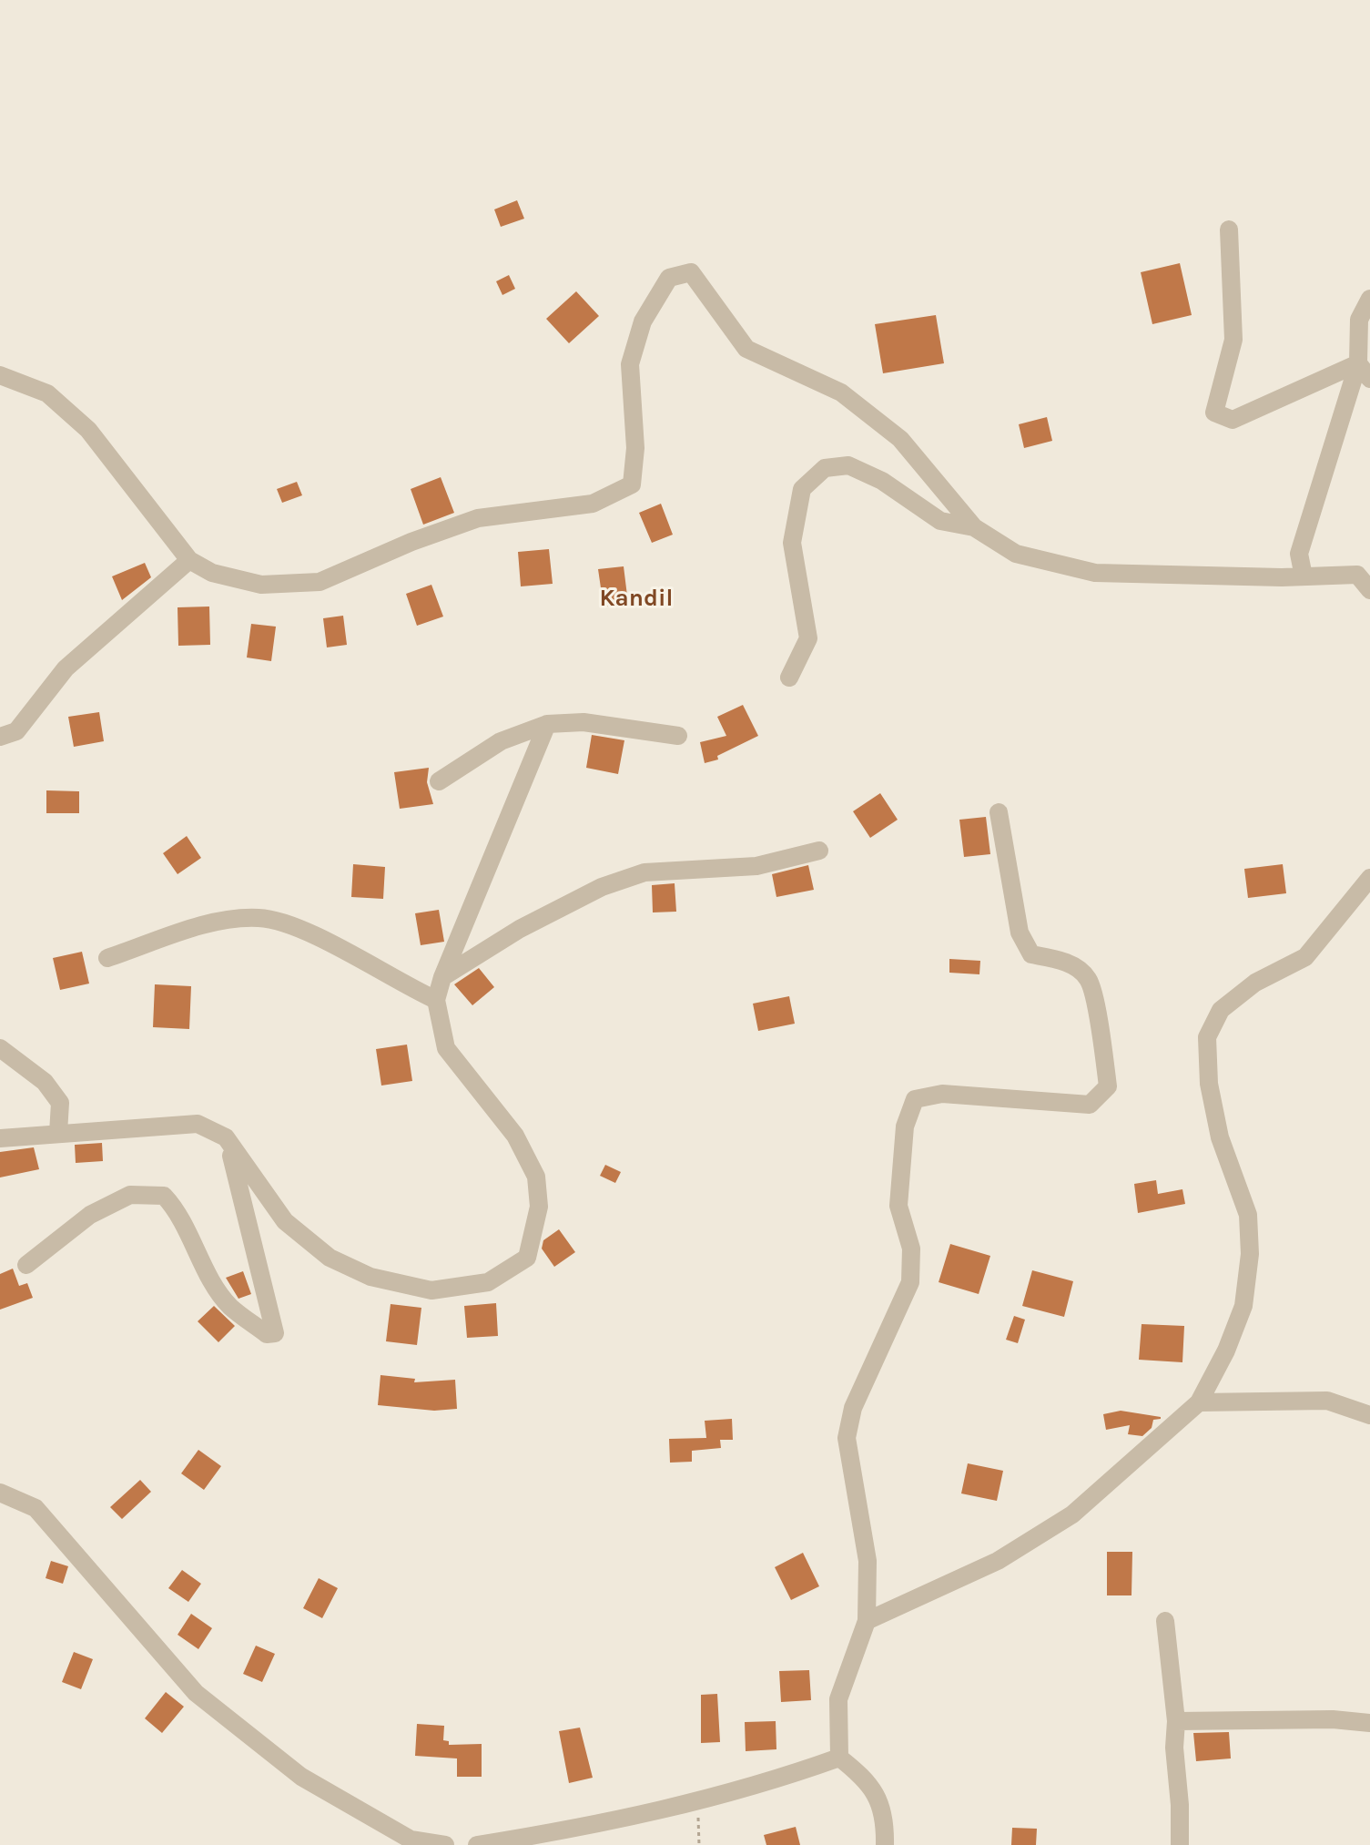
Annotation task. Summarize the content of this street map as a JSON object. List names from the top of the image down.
{
  "districts": ["Kandil"]
}
